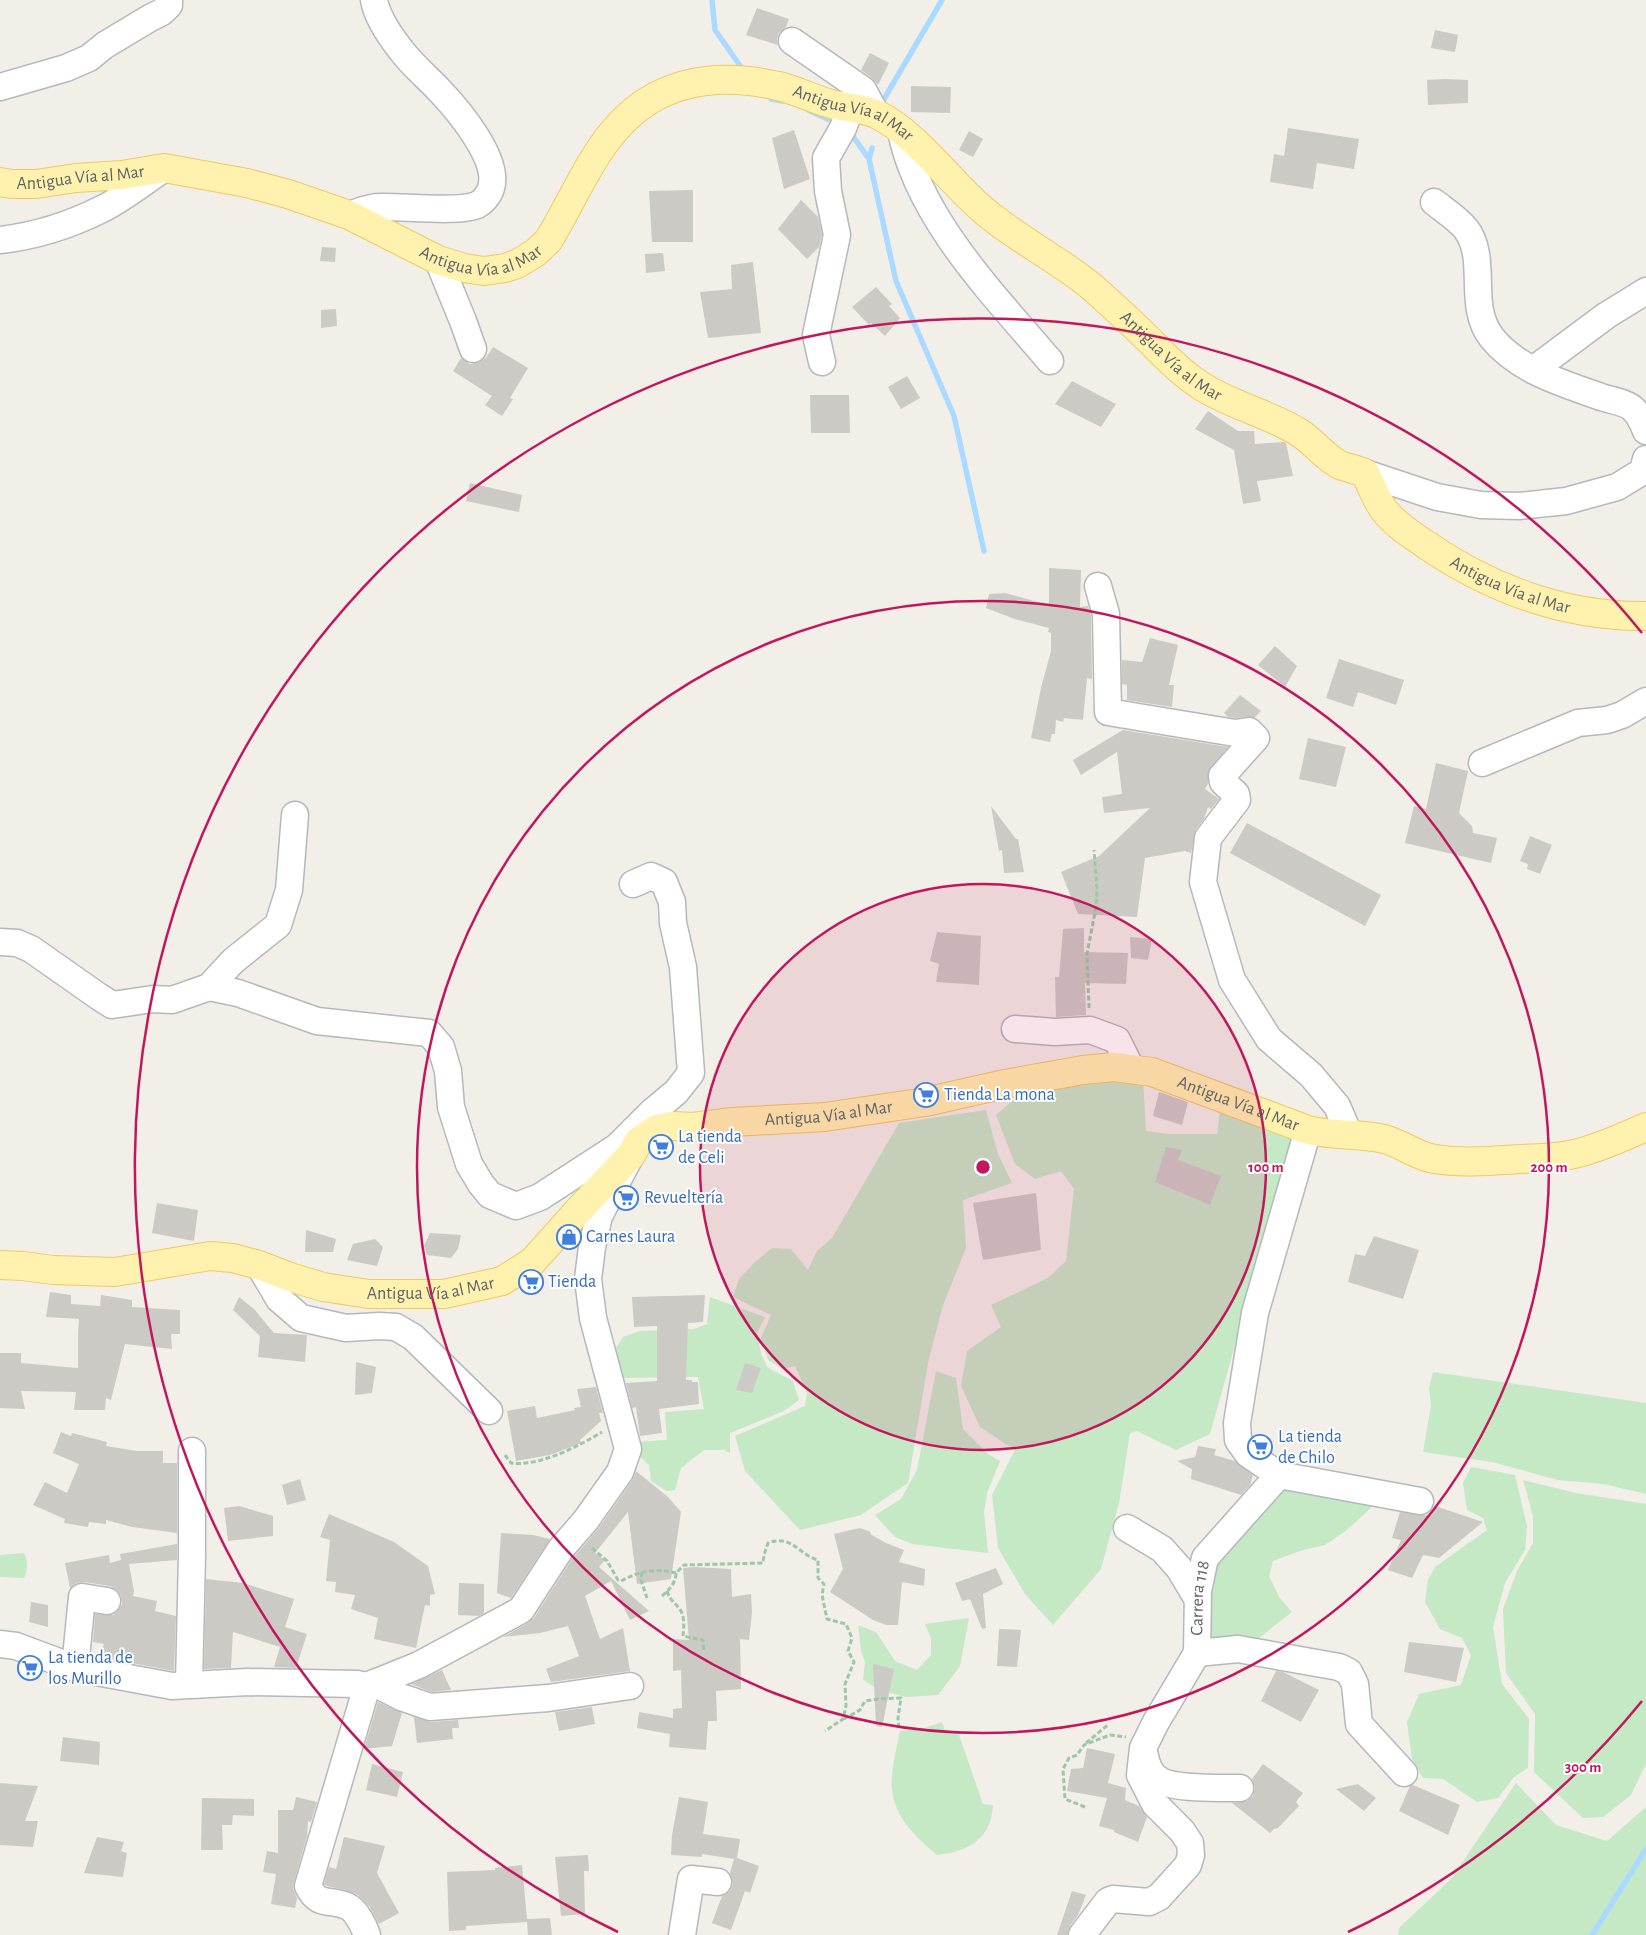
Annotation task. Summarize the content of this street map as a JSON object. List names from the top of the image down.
{
  "streets": {
    "main road": ["Antigua Vía al Mar"],
    "street": ["Carrera 118"]
  },
  "places": {
    "supermarket": [
      "Tienda La mona",
      "La tienda de Celi",
      "Revueltería",
      "Tienda",
      "La tienda de Chilo",
      "La tienda de los Murillo"
    ],
    "shop": ["Carnes Laura"]
  },
  "rings": ["100 m", "200 m", "300 m"]
}
